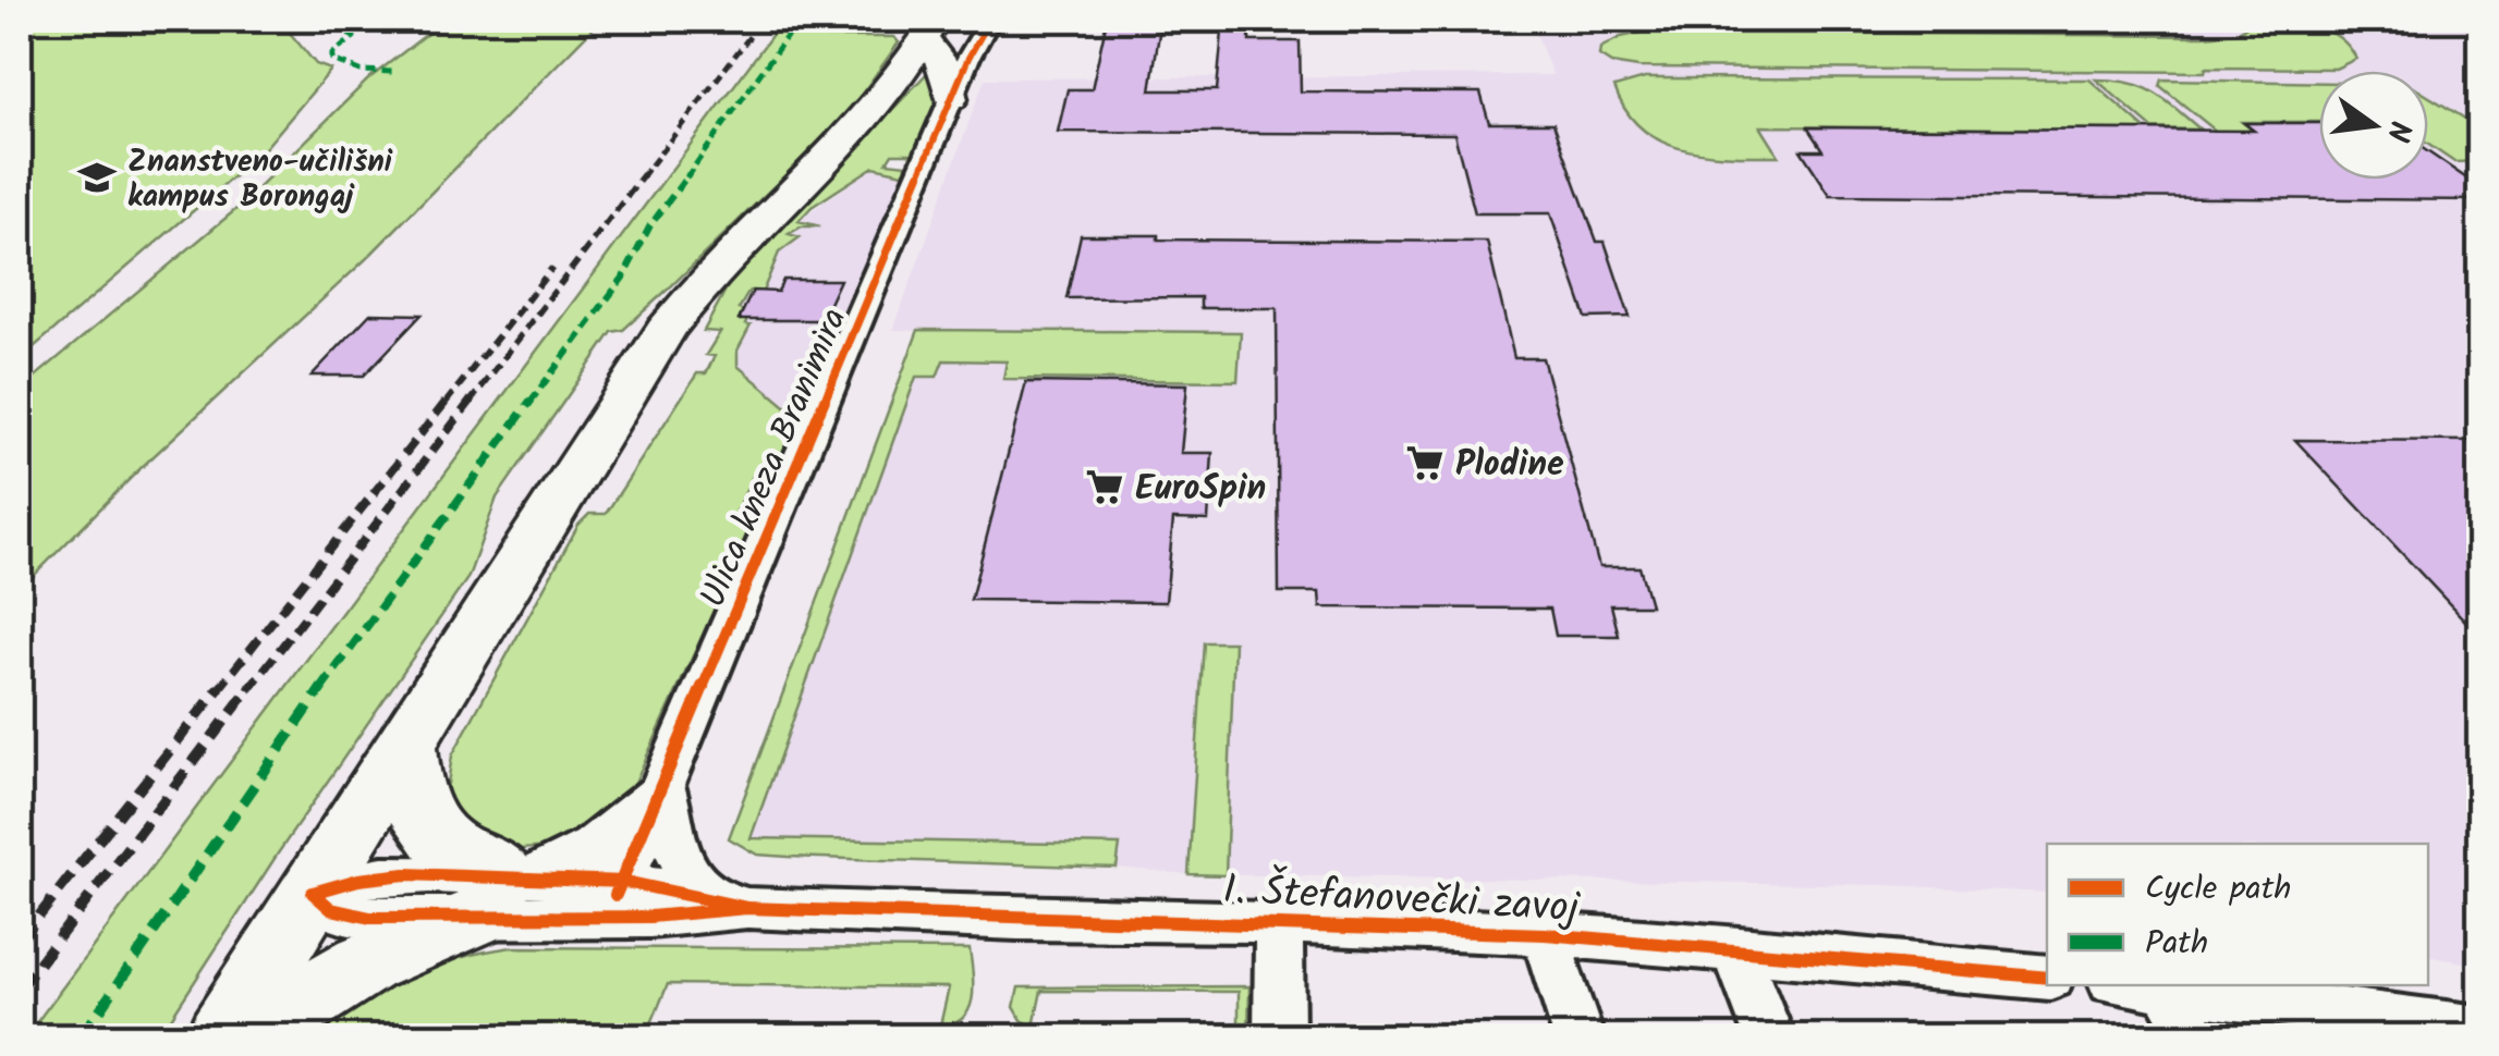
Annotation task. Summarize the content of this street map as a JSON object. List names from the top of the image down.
{
  "streets": {
    "street": ["Ulica kneza Branimira", "I. Štefanovečki zavoj"]
  },
  "crossings": [
    ["Ulica kneza Branimira", "I. Štefanovečki zavoj"]
  ],
  "places": {
    "school or university": ["Znanstveno-učilišni kampus Borongaj"],
    "supermarket": ["Plodine", "EuroSpin"]
  },
  "legend": ["Cycle path", "Path"],
  "north": "right"
}
